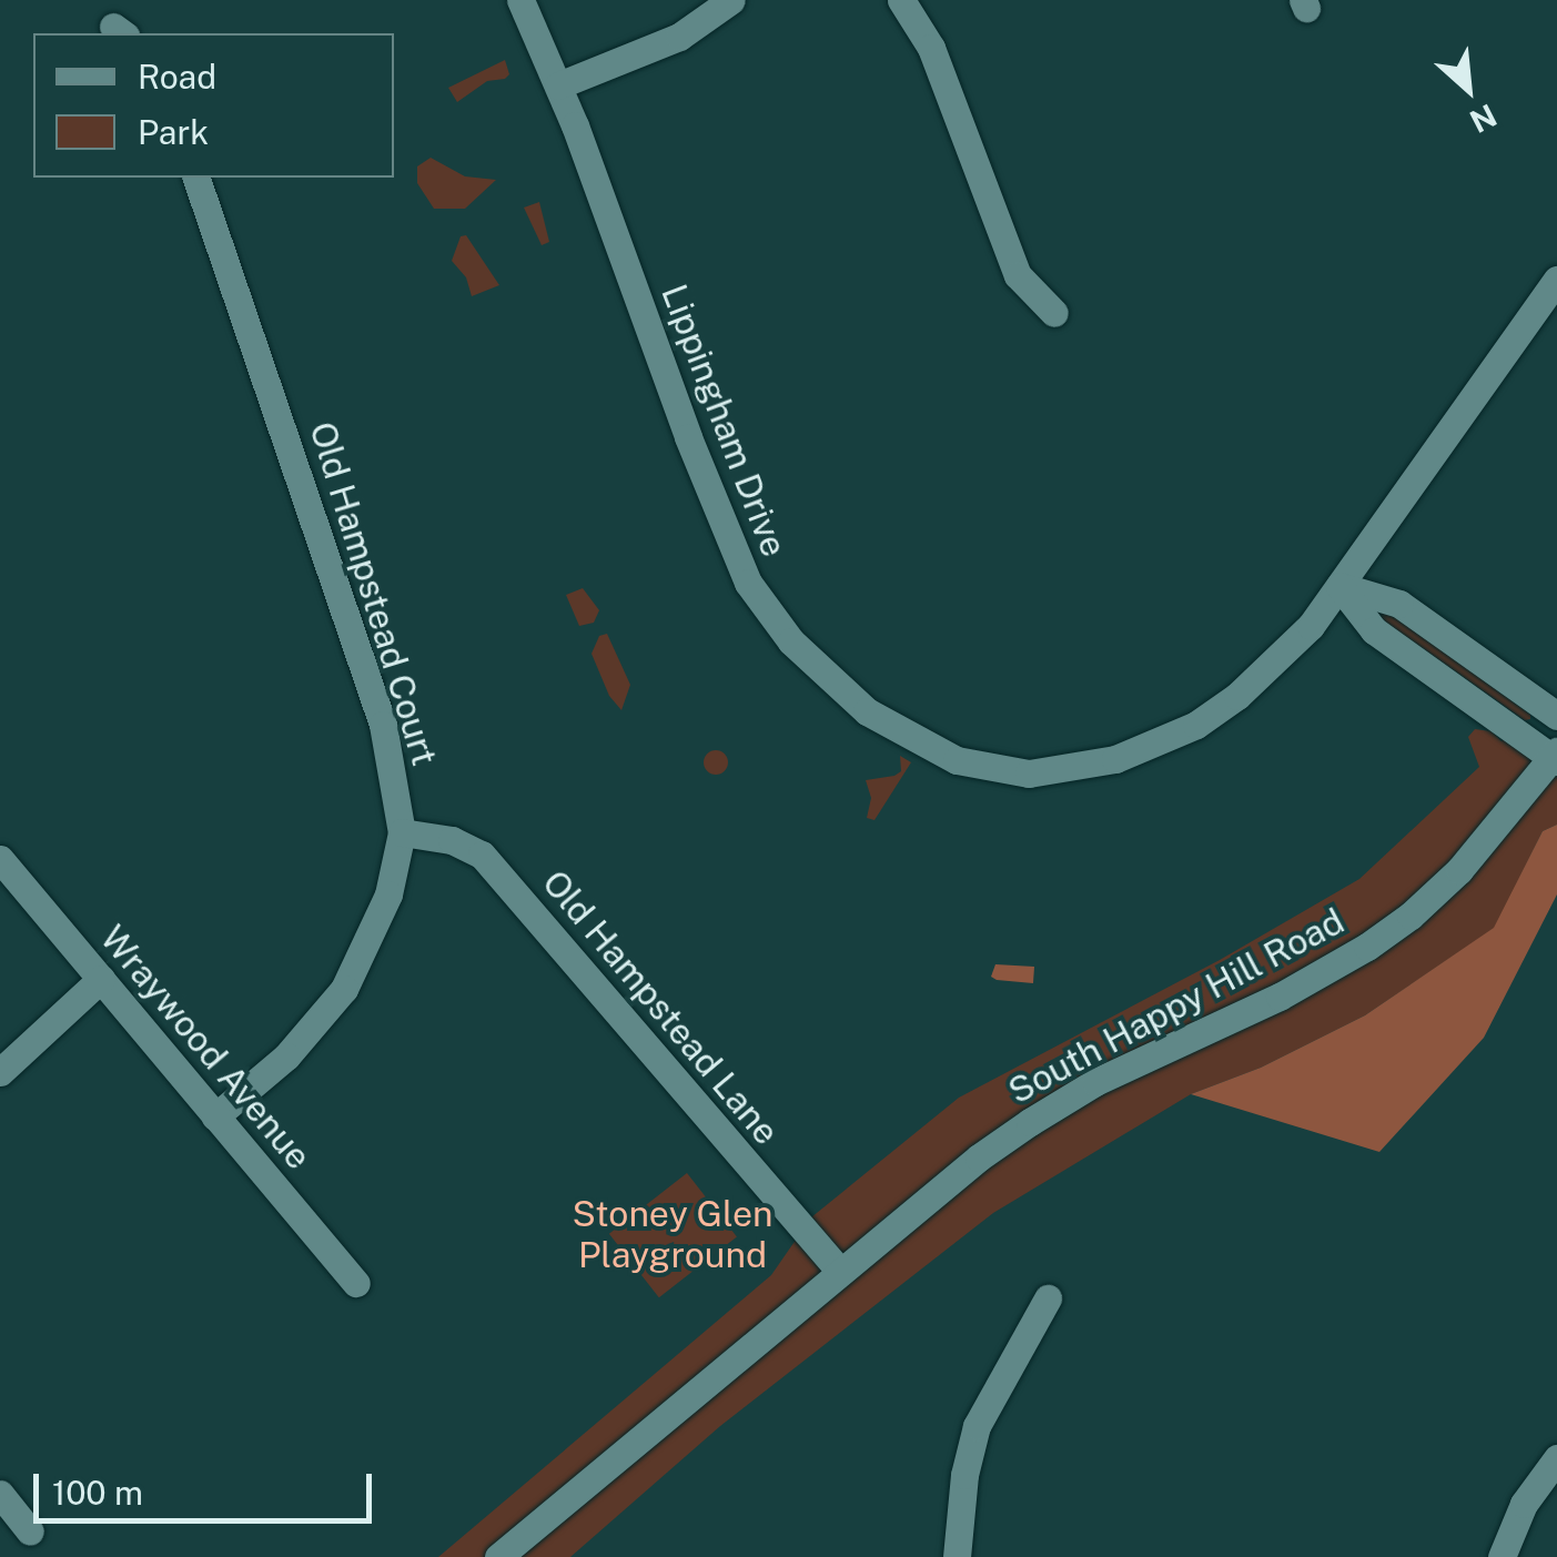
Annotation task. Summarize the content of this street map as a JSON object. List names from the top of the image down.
{
  "streets": {
    "street": [
      "Lippingham Drive",
      "Old Hampstead Court",
      "South Happy Hill Road",
      "Old Hampstead Lane",
      "Wraywood Avenue"
    ]
  },
  "crossings": [
    ["Old Hampstead Court", "Old Hampstead Lane"],
    ["Old Hampstead Court", "Wraywood Avenue"],
    ["South Happy Hill Road", "Old Hampstead Lane"]
  ],
  "parks": ["Stoney Glen Playground"],
  "legend": ["Road", "Park"],
  "scale_bar": "100 m",
  "north": "bottom right"
}
